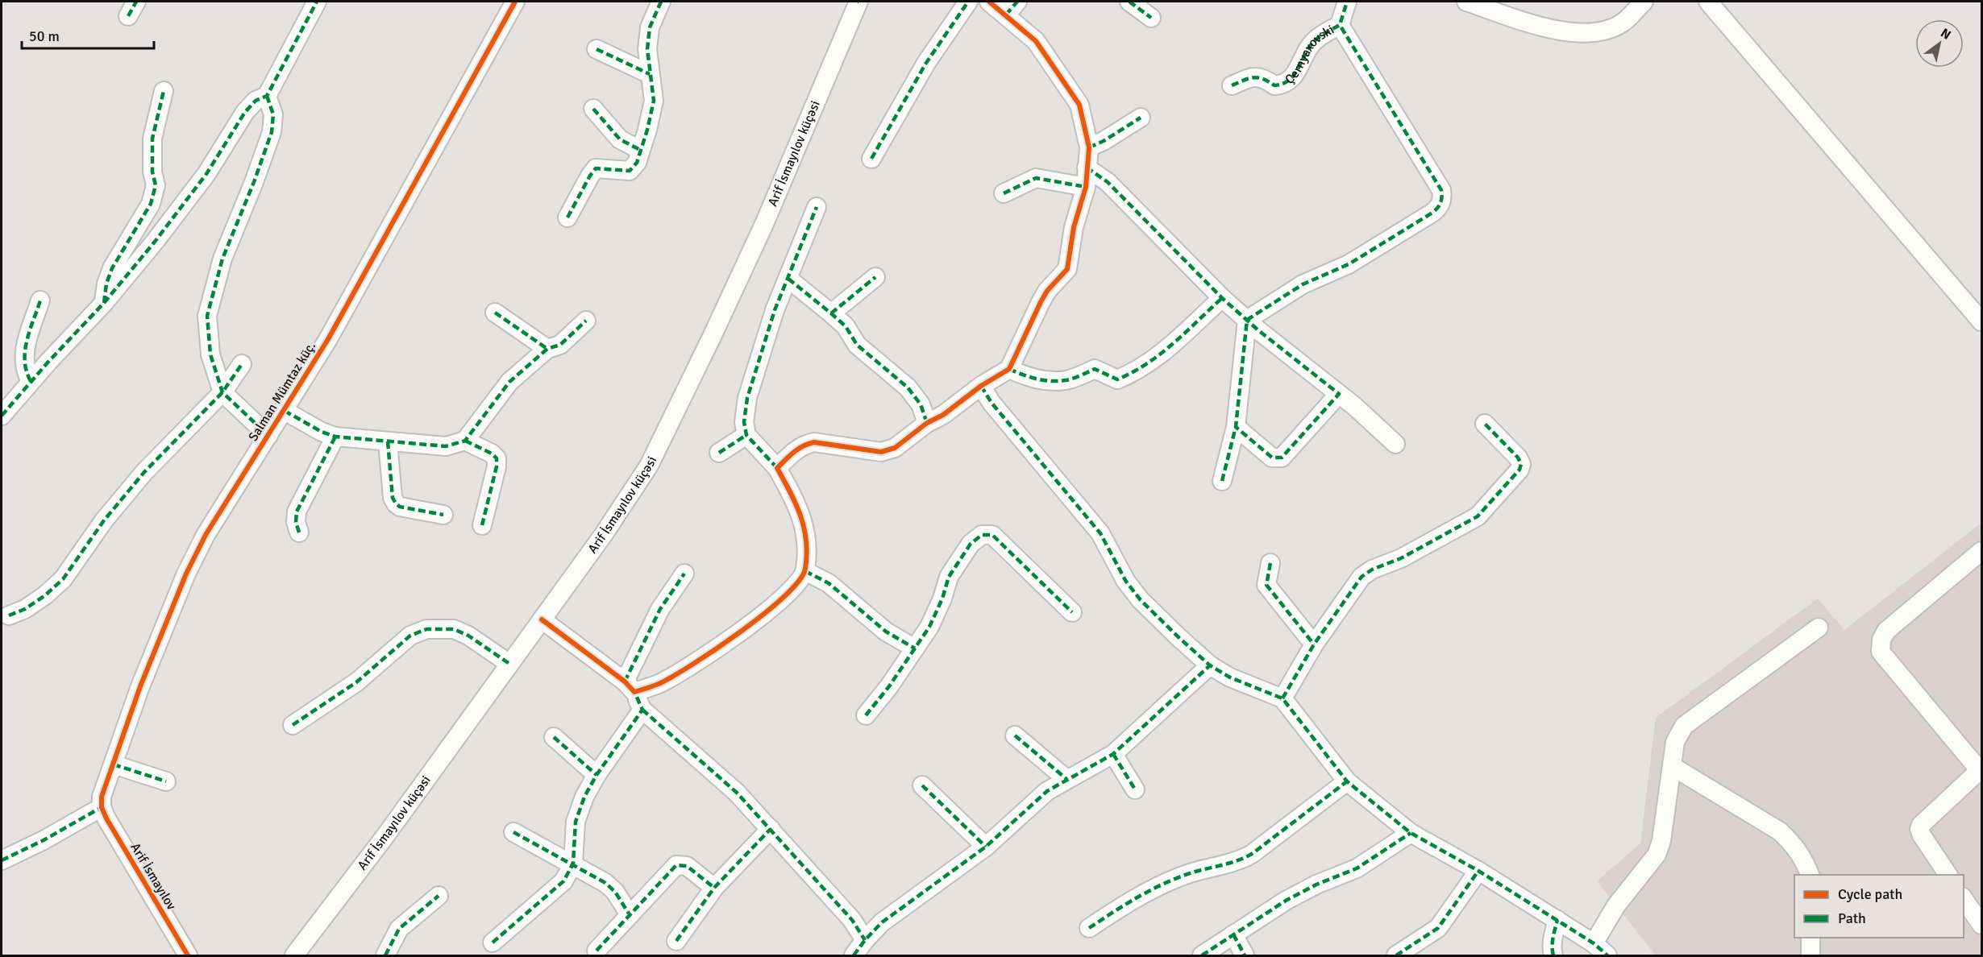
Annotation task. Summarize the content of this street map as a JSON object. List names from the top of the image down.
{
  "streets": {
    "street": [
      "Çernyaxovski",
      "Arif İsmayılov küçəsi",
      "Salman Mümtaz küç.",
      "Arif İsmayılov"
    ]
  },
  "crossings": [
    ["Salman Mümtaz küç.", "Arif İsmayılov"]
  ],
  "legend": ["Cycle path", "Path"],
  "scale_bar": "50 m",
  "north": "top right"
}
